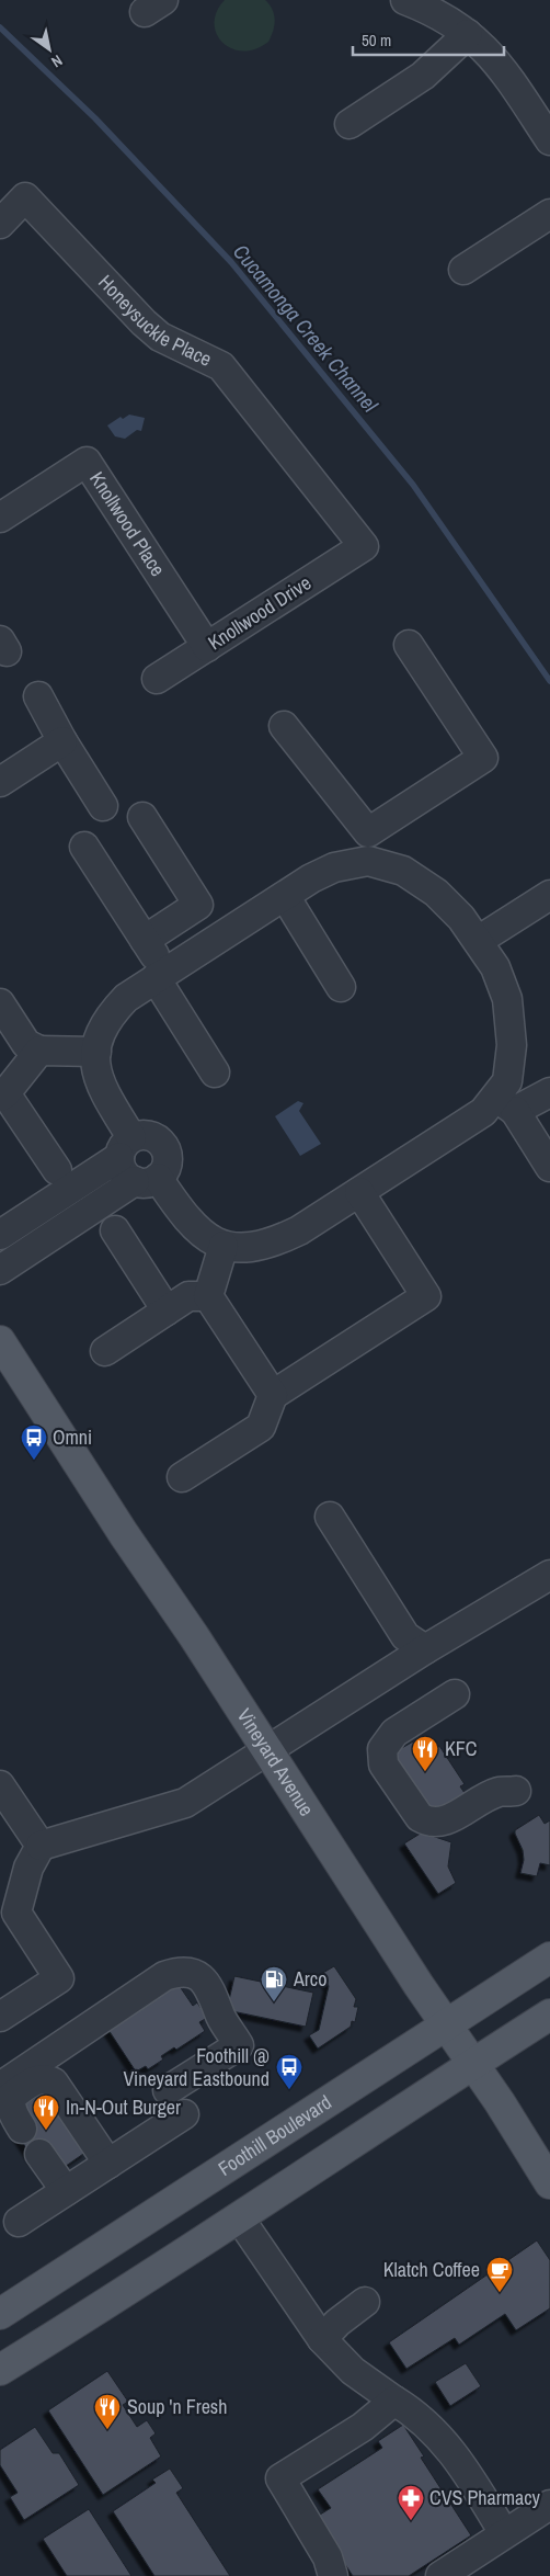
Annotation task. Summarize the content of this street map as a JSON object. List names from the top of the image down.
{
  "streets": {
    "main road": ["Vineyard Avenue", "Foothill Boulevard"],
    "street": ["Honeysuckle Place", "Knollwood Place", "Knollwood Drive"]
  },
  "crossings": [
    ["Honeysuckle Place", "Knollwood Drive"],
    ["Knollwood Place", "Knollwood Drive"],
    ["Vineyard Avenue", "Foothill Boulevard"]
  ],
  "water": ["Cucamonga Creek Channel"],
  "places": {
    "bus stop": ["Omni", "Foothill @ Vineyard Eastbound"],
    "restaurant": ["KFC", "In-N-Out Burger", "Soup 'n Fresh"],
    "fuel station": ["Arco"],
    "cafe": ["Klatch Coffee"],
    "pharmacy": ["CVS Pharmacy"]
  },
  "scale_bar": "50 m",
  "north": "bottom right"
}
